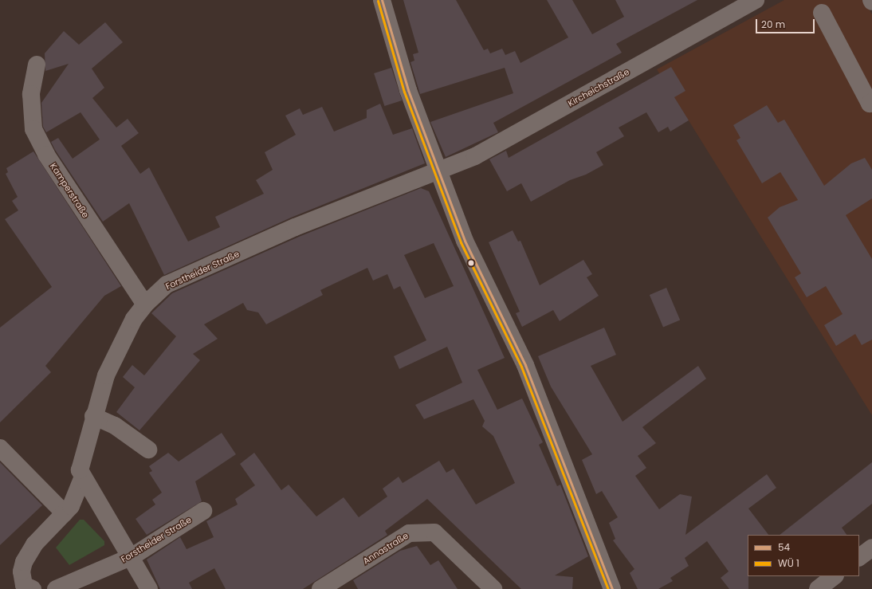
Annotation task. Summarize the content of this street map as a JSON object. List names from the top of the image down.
{
  "streets": {
    "street": [
      "Kircheichstraße",
      "Kamperstraße",
      "Forstheider Straße",
      "Annastraße"
    ]
  },
  "crossings": [
    ["Kircheichstraße", "Forstheider Straße"],
    ["Kamperstraße", "Forstheider Straße"]
  ],
  "lines": ["transit line 54"],
  "legend": ["54", "WÜ 1"],
  "scale_bar": "20 m"
}
